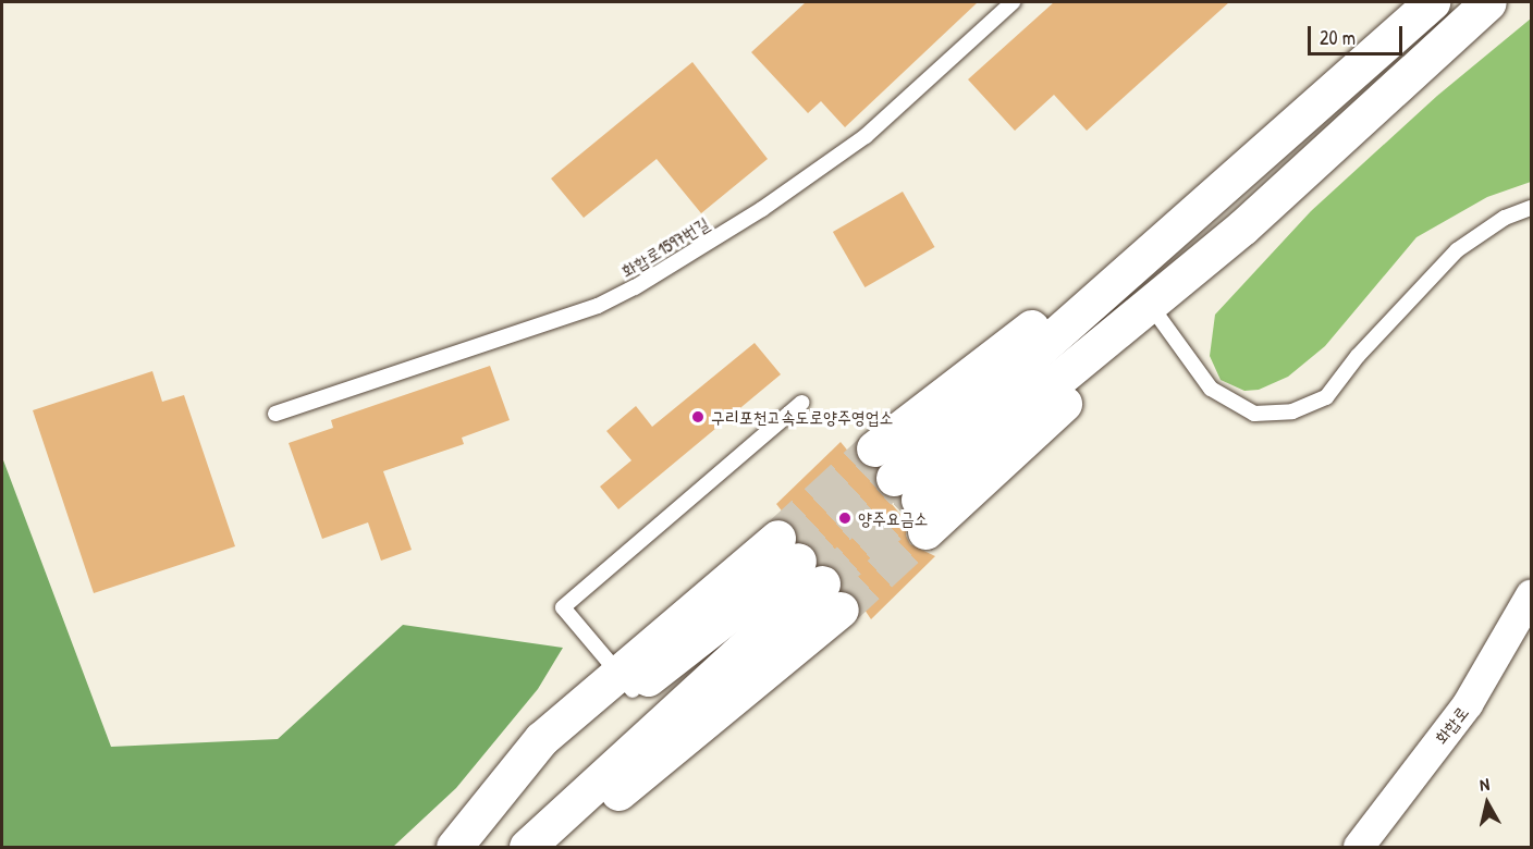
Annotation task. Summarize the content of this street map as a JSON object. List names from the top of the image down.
{
  "streets": {
    "street": ["화합로"],
    "lane": ["화합로1597번길"]
  },
  "places": ["구리포천고속도로양주영업소", "양주요금소"],
  "scale_bar": "20 m",
  "north": "top"
}
